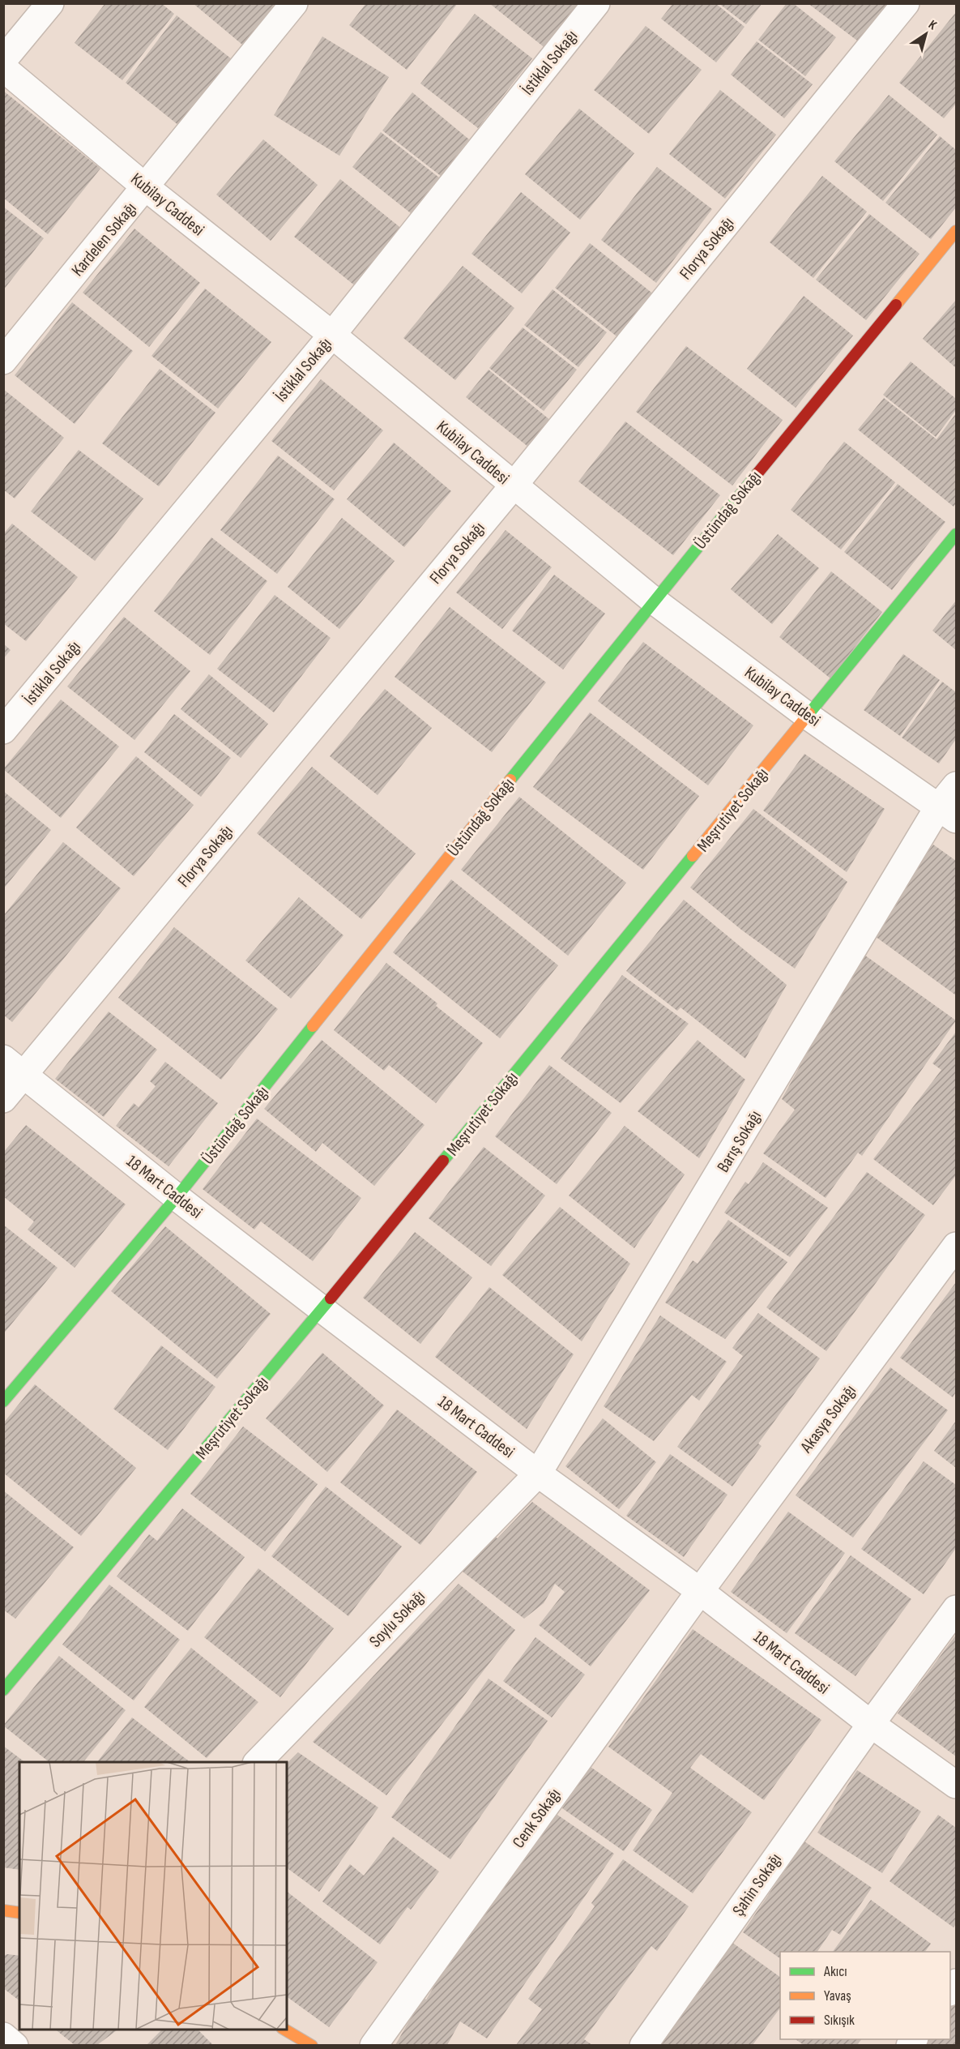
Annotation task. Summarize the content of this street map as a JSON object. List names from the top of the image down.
{
  "streets": {
    "street": [
      "İstiklal Sokağı",
      "Kubilay Caddesi",
      "Kardelen Sokağı",
      "Florya Sokağı",
      "Üstündağ Sokağı",
      "Meşrutiyet Sokağı",
      "Barış Sokağı",
      "18 Mart Caddesi",
      "Akasya Sokağı",
      "Soylu Sokağı",
      "Cenk Sokağı",
      "Şahin Sokağı"
    ]
  },
  "crossings": [
    ["İstiklal Sokağı", "Kubilay Caddesi"],
    ["Kubilay Caddesi", "Kardelen Sokağı"],
    ["Kubilay Caddesi", "Florya Sokağı"],
    ["Kubilay Caddesi", "Üstündağ Sokağı"],
    ["Kubilay Caddesi", "Meşrutiyet Sokağı"],
    ["Kubilay Caddesi", "Barış Sokağı"],
    ["Florya Sokağı", "18 Mart Caddesi"],
    ["Üstündağ Sokağı", "18 Mart Caddesi"],
    ["Meşrutiyet Sokağı", "18 Mart Caddesi"],
    ["Barış Sokağı", "18 Mart Caddesi"],
    ["Barış Sokağı", "Soylu Sokağı"],
    ["18 Mart Caddesi", "Akasya Sokağı"],
    ["18 Mart Caddesi", "Soylu Sokağı"],
    ["18 Mart Caddesi", "Cenk Sokağı"],
    ["18 Mart Caddesi", "Şahin Sokağı"],
    ["Akasya Sokağı", "Cenk Sokağı"]
  ],
  "legend": ["Akıcı", "Yavaş", "Sıkışık"],
  "north": "top right"
}
